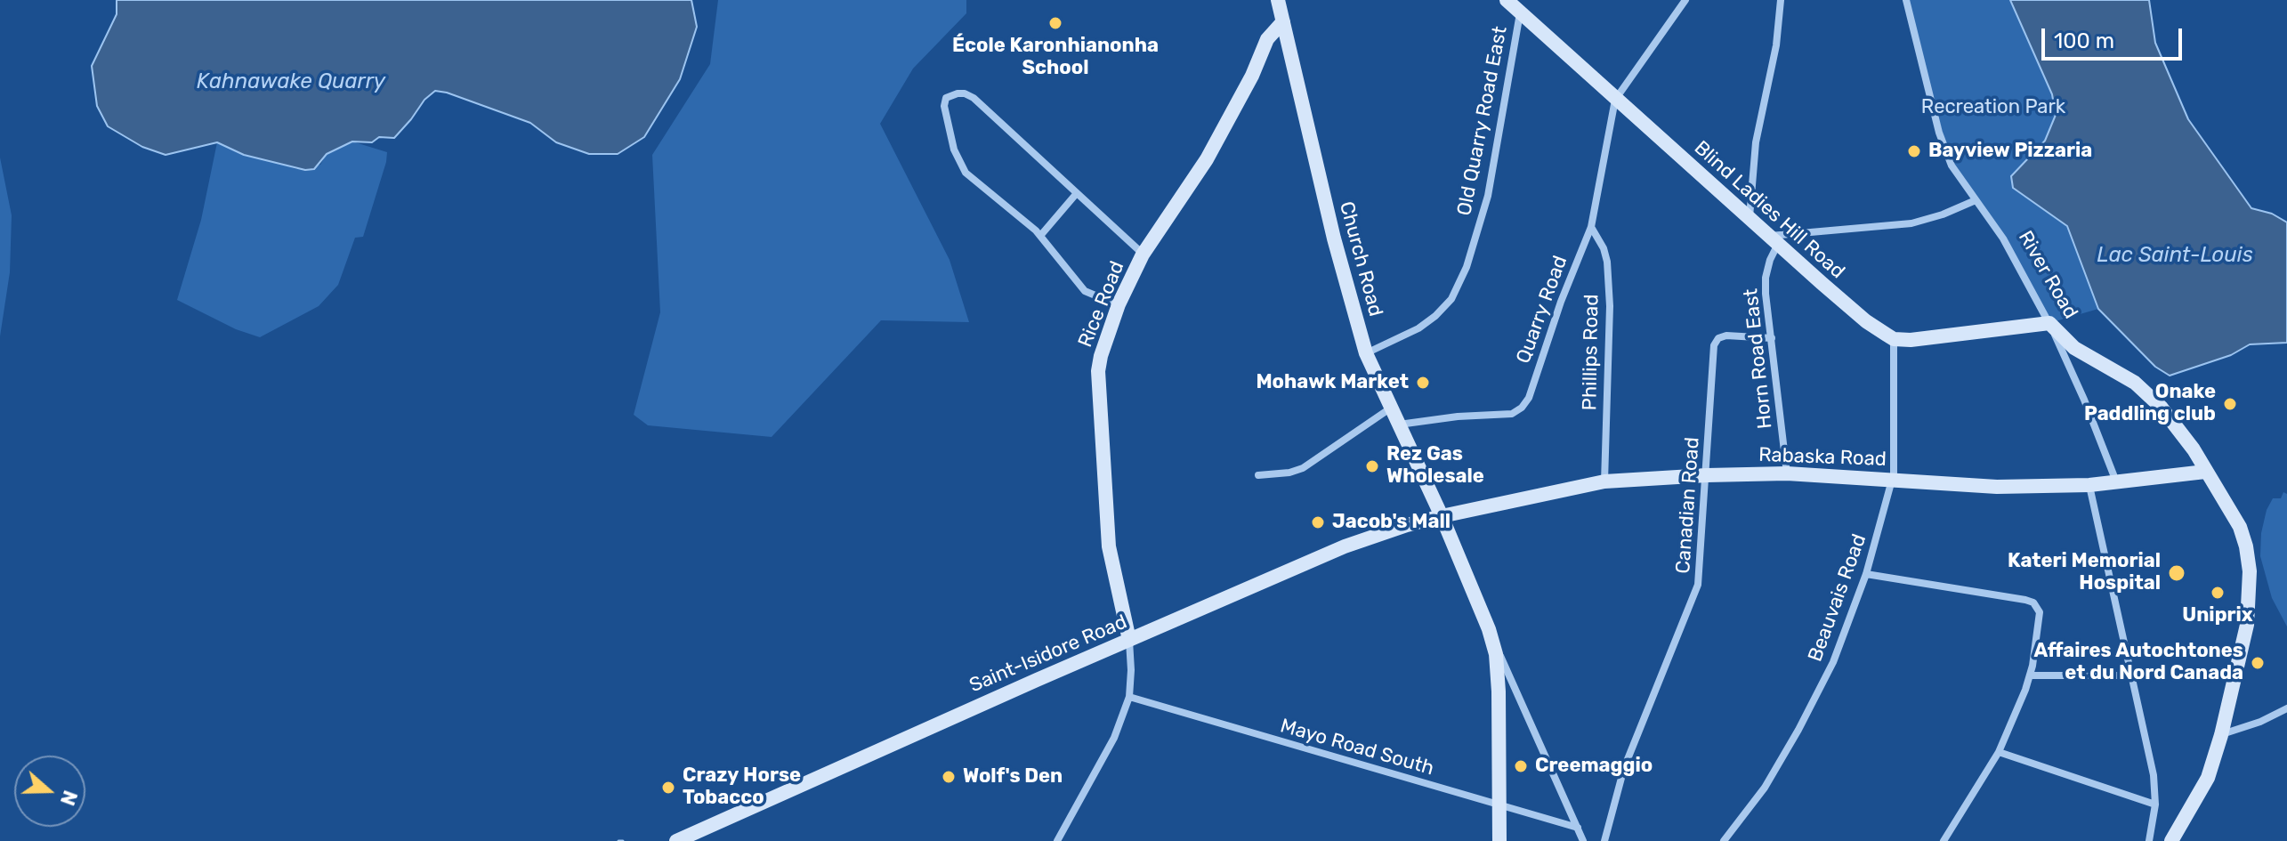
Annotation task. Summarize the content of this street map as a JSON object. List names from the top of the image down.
{
  "streets": {
    "street": [
      "Old Quarry Road East",
      "Blind Ladies Hill Road",
      "Church Road",
      "River Road",
      "Rice Road",
      "Quarry Road",
      "Phillips Road",
      "Horn Road East",
      "Rabaska Road",
      "Canadian Road",
      "Beauvais Road",
      "Saint-Isidore Road",
      "Mayo Road South"
    ]
  },
  "crossings": [
    ["Old Quarry Road East", "Blind Ladies Hill Road"],
    ["Old Quarry Road East", "Church Road"],
    ["Blind Ladies Hill Road", "Quarry Road"],
    ["Blind Ladies Hill Road", "Horn Road East"],
    ["Blind Ladies Hill Road", "Beauvais Road"],
    ["Church Road", "Rice Road"],
    ["Church Road", "Quarry Road"],
    ["Church Road", "Rabaska Road"],
    ["Church Road", "Saint-Isidore Road"],
    ["Church Road", "Mayo Road South"],
    ["River Road", "Rabaska Road"],
    ["Rice Road", "Saint-Isidore Road"],
    ["Quarry Road", "Phillips Road"],
    ["Phillips Road", "Rabaska Road"],
    ["Horn Road East", "Rabaska Road"],
    ["Horn Road East", "Canadian Road"],
    ["Rabaska Road", "Canadian Road"],
    ["Rabaska Road", "Beauvais Road"],
    ["Rabaska Road", "Saint-Isidore Road"]
  ],
  "water": ["Kahnawake Quarry", "Lac Saint-Louis"],
  "parks": ["Recreation Park"],
  "places": [
    "École Karonhianonha School",
    "Bayview Pizzaria",
    "Mohawk Market",
    "Onake Paddling club",
    "Rez Gas Wholesale",
    "Jacob's Mall",
    "Kateri Memorial Hospital",
    "Uniprix",
    "Affaires Autochtones et du Nord Canada",
    "Creemaggio",
    "Wolf's Den",
    "Crazy Horse Tobacco"
  ],
  "scale_bar": "100 m",
  "north": "right"
}
